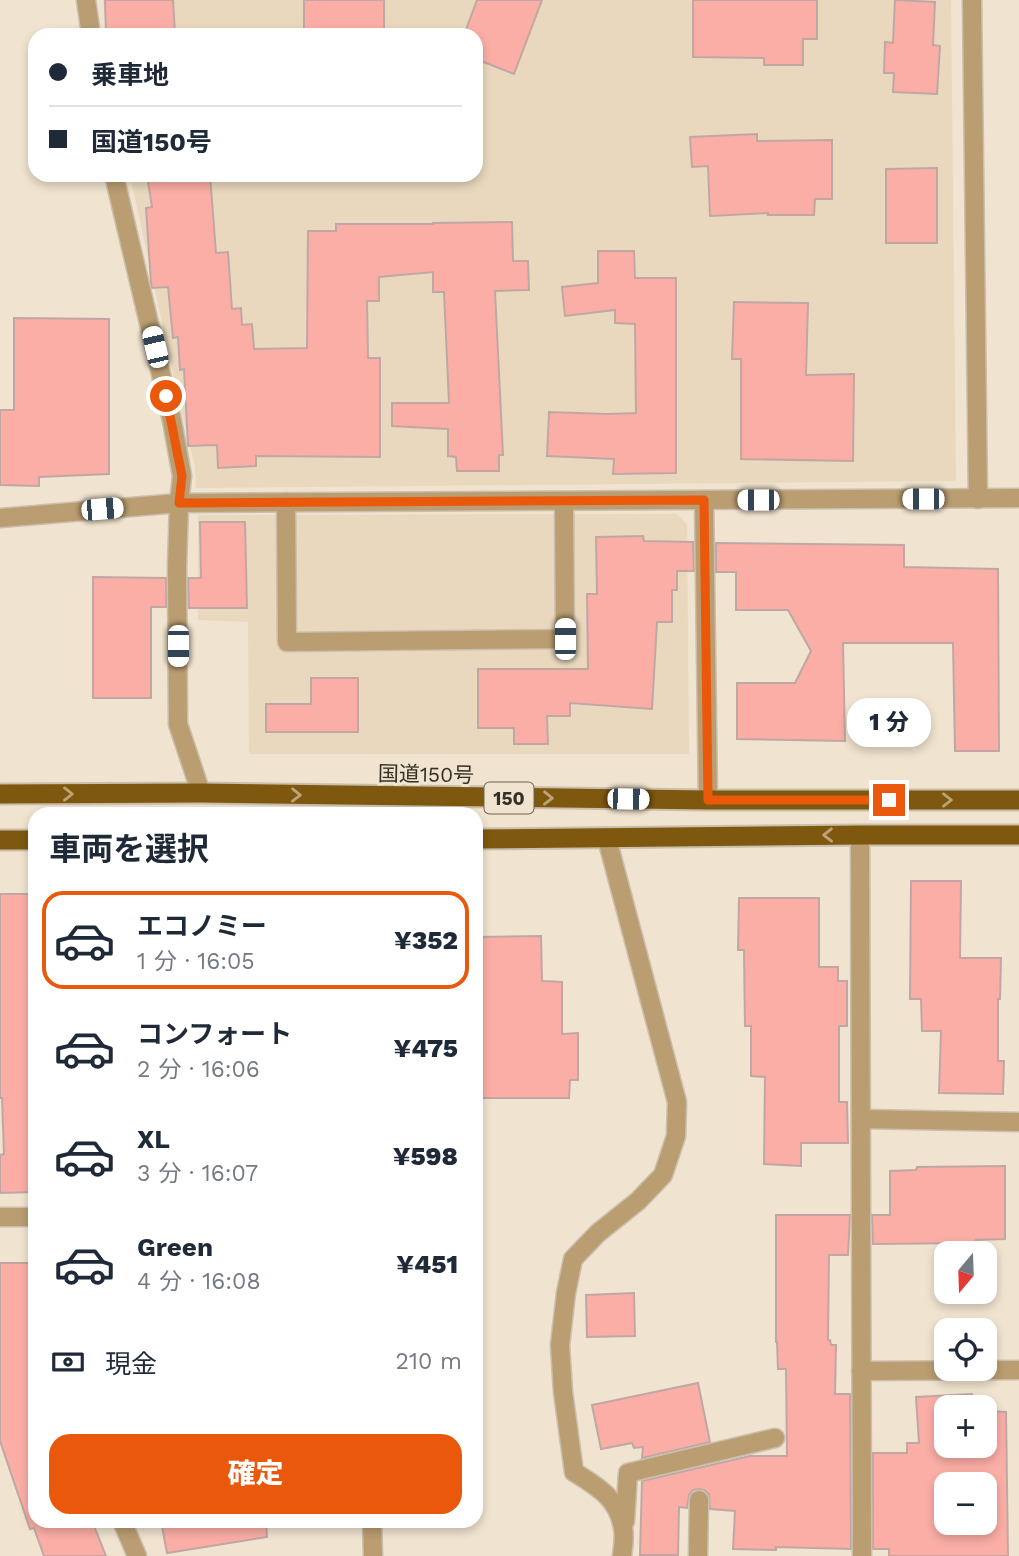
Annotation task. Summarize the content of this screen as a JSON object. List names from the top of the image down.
{
  "streets": {
    "highway": ["国道150号", "150"]
  },
  "north": "bottom",
  "page": {
    "banner": ["乗車地", "国道150号"],
    "bubble": "1 分",
    "heading": "車両を選択",
    "list": [
      {
        "name": "エコノミー",
        "note": "1 分 · 16:05",
        "value": "¥352"
      },
      {
        "name": "コンフォート",
        "note": "2 分 · 16:06",
        "value": "¥475"
      },
      {
        "name": "XL",
        "note": "3 分 · 16:07",
        "value": "¥598"
      },
      {
        "name": "Green",
        "note": "4 分 · 16:08",
        "value": "¥451"
      }
    ],
    "map_buttons": ["+", "−"],
    "pay": ["現金", "210 m"],
    "buttons": "確定"
  }
}
